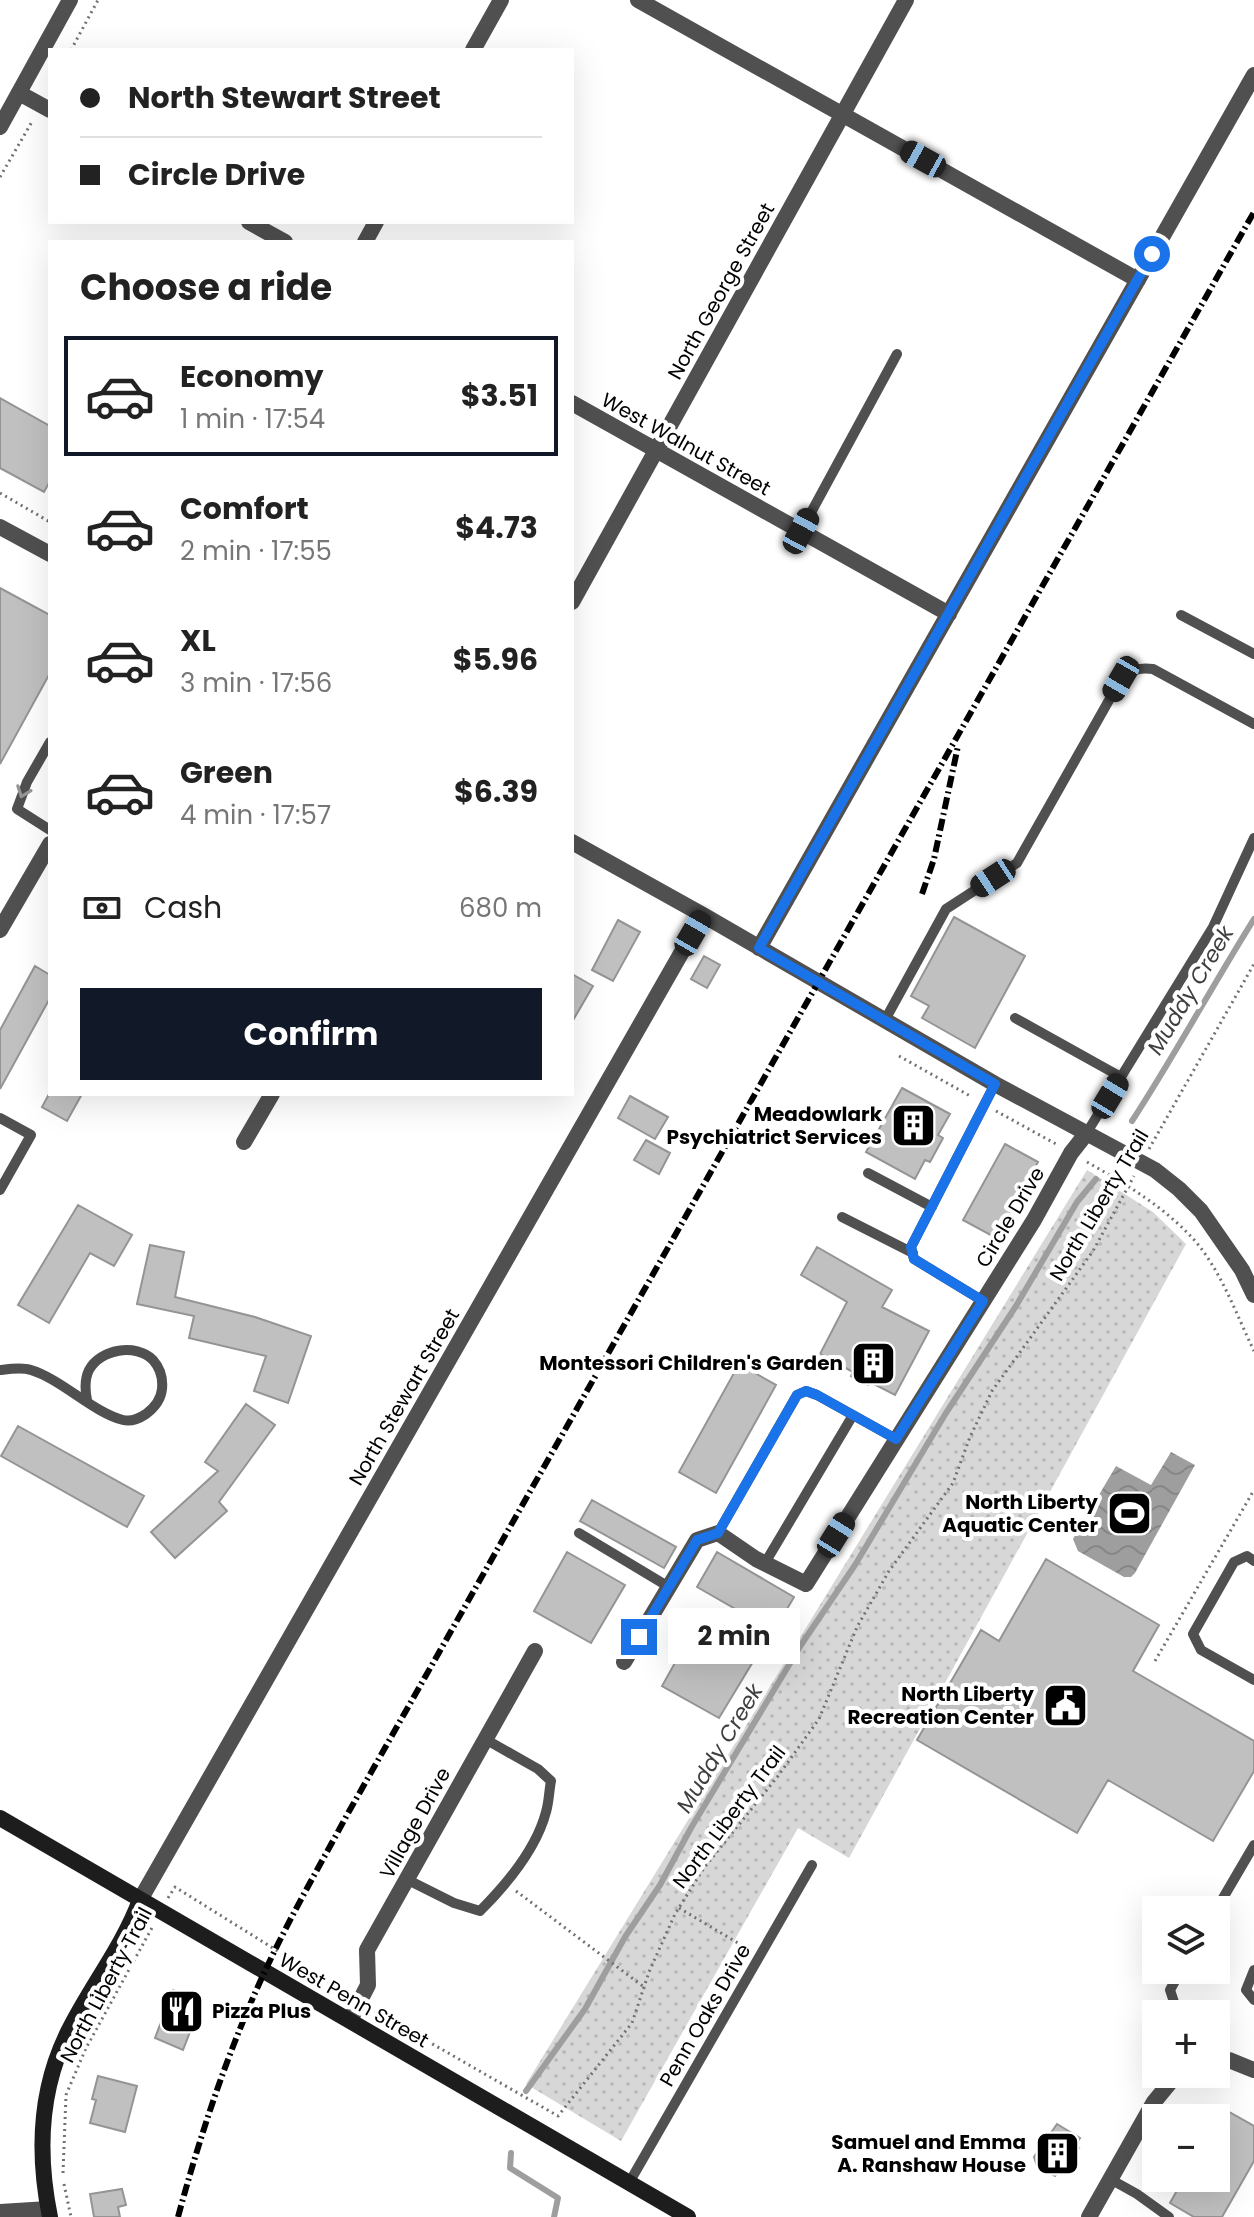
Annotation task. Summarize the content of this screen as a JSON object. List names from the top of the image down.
{
  "streets": {
    "main road": ["West Penn Street"],
    "street": [
      "North George Street",
      "West Walnut Street",
      "Circle Drive",
      "North Stewart Street",
      "Village Drive"
    ],
    "lane": ["Penn Oaks Drive"],
    "path": ["North Liberty Trail"]
  },
  "crossings": [
    ["North George Street", "West Walnut Street"],
    ["North Liberty Trail", "Village Drive"],
    ["North Liberty Trail", "West Penn Street"],
    ["North Stewart Street", "West Penn Street"],
    ["Village Drive", "West Penn Street"],
    ["West Penn Street", "Penn Oaks Drive"]
  ],
  "water": ["Muddy Creek"],
  "places": {
    "building": ["Meadowlark Psychiatrict Services", "Montessori Children's Garden", "Samuel and Emma A. Ranshaw House"],
    "sports": ["North Liberty Aquatic Center"],
    "public building": ["North Liberty Recreation Center"],
    "restaurant": ["Pizza Plus"]
  },
  "page": {
    "banner": ["North Stewart Street", "Circle Drive"],
    "heading": "Choose a ride",
    "list": [
      {
        "name": "Economy",
        "note": "1 min · 17:54",
        "value": "$3.51"
      },
      {
        "name": "Comfort",
        "note": "2 min · 17:55",
        "value": "$4.73"
      },
      {
        "name": "XL",
        "note": "3 min · 17:56",
        "value": "$5.96"
      },
      {
        "name": "Green",
        "note": "4 min · 17:57",
        "value": "$6.39"
      }
    ],
    "pay": ["Cash", "680 m"],
    "buttons": "Confirm",
    "bubble": "2 min",
    "map_buttons": ["+", "−"]
  }
}
